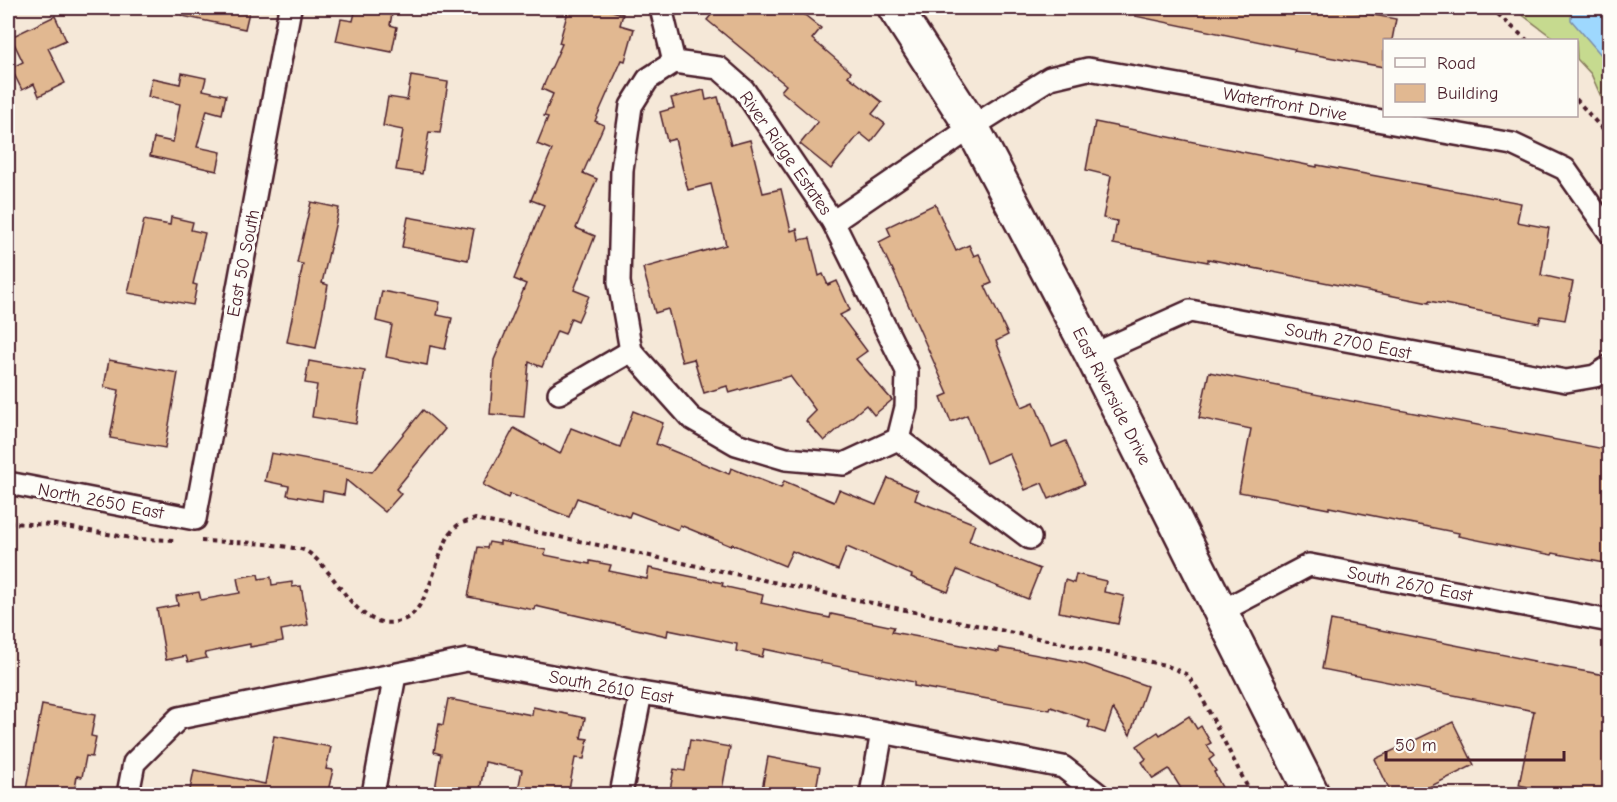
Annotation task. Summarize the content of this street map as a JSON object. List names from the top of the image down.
{
  "streets": {
    "main road": ["East Riverside Drive"],
    "street": [
      "Waterfront Drive",
      "River Ridge Estates",
      "East 50 South",
      "South 2700 East",
      "North 2650 East",
      "South 2670 East",
      "South 2610 East"
    ]
  },
  "crossings": [
    ["Waterfront Drive", "River Ridge Estates"],
    ["Waterfront Drive", "East Riverside Drive"],
    ["River Ridge Estates", "East Riverside Drive"],
    ["East 50 South", "North 2650 East"],
    ["South 2700 East", "East Riverside Drive"],
    ["East Riverside Drive", "South 2670 East"]
  ],
  "legend": ["Road", "Building"],
  "scale_bar": "50 m"
}
